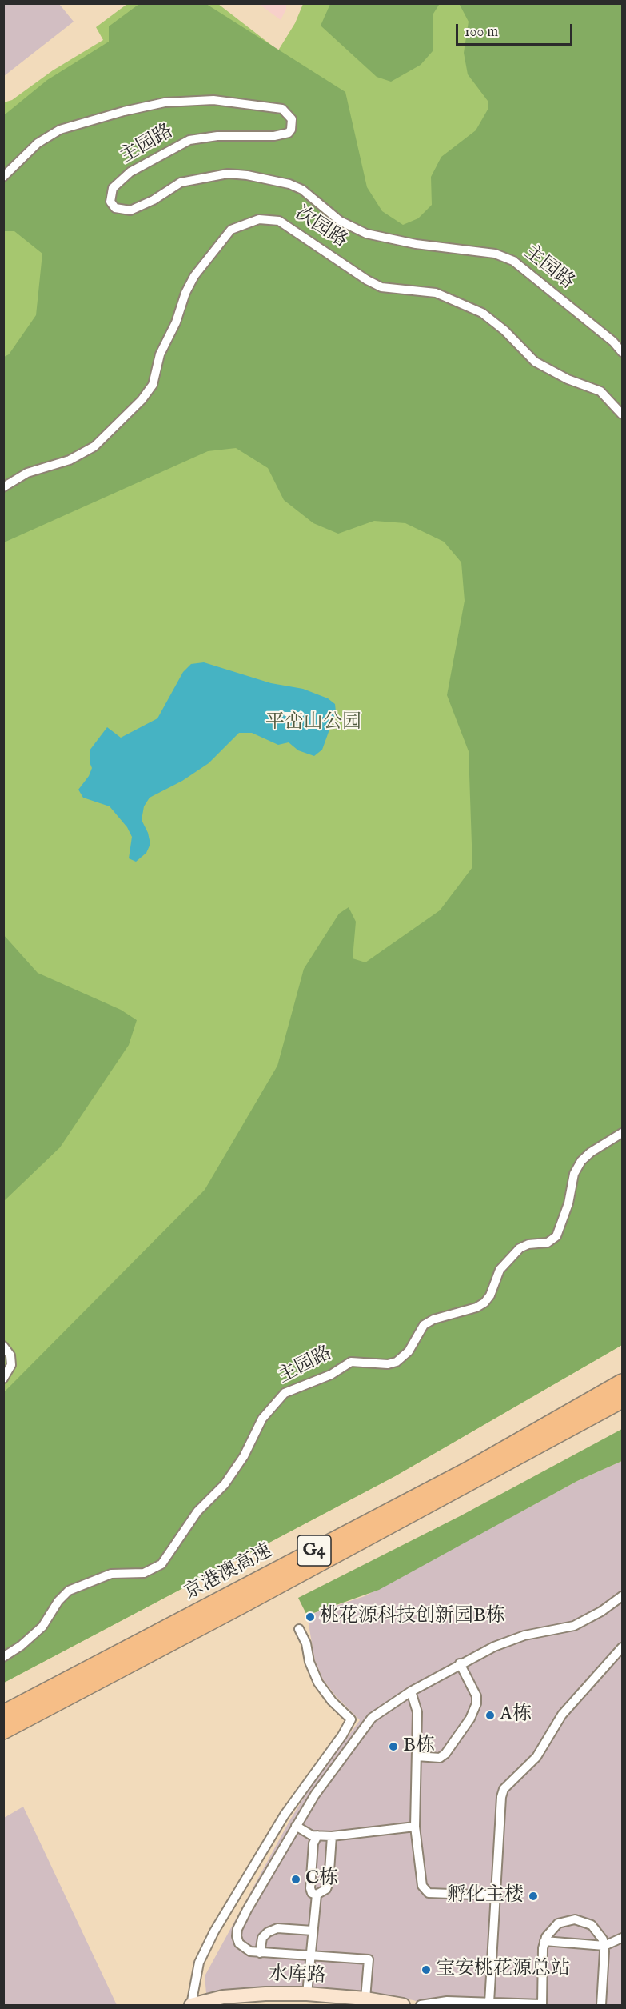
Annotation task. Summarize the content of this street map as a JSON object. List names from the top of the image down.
{
  "streets": {
    "highway": ["G4", "京港澳高速"],
    "street": ["主园路", "次园路", "水库路"]
  },
  "parks": ["平峦山公园"],
  "places": [
    "桃花源科技创新园B栋",
    "A栋",
    "B栋",
    "C栋",
    "孵化主楼",
    "宝安桃花源总站"
  ],
  "scale_bar": "100 m"
}
